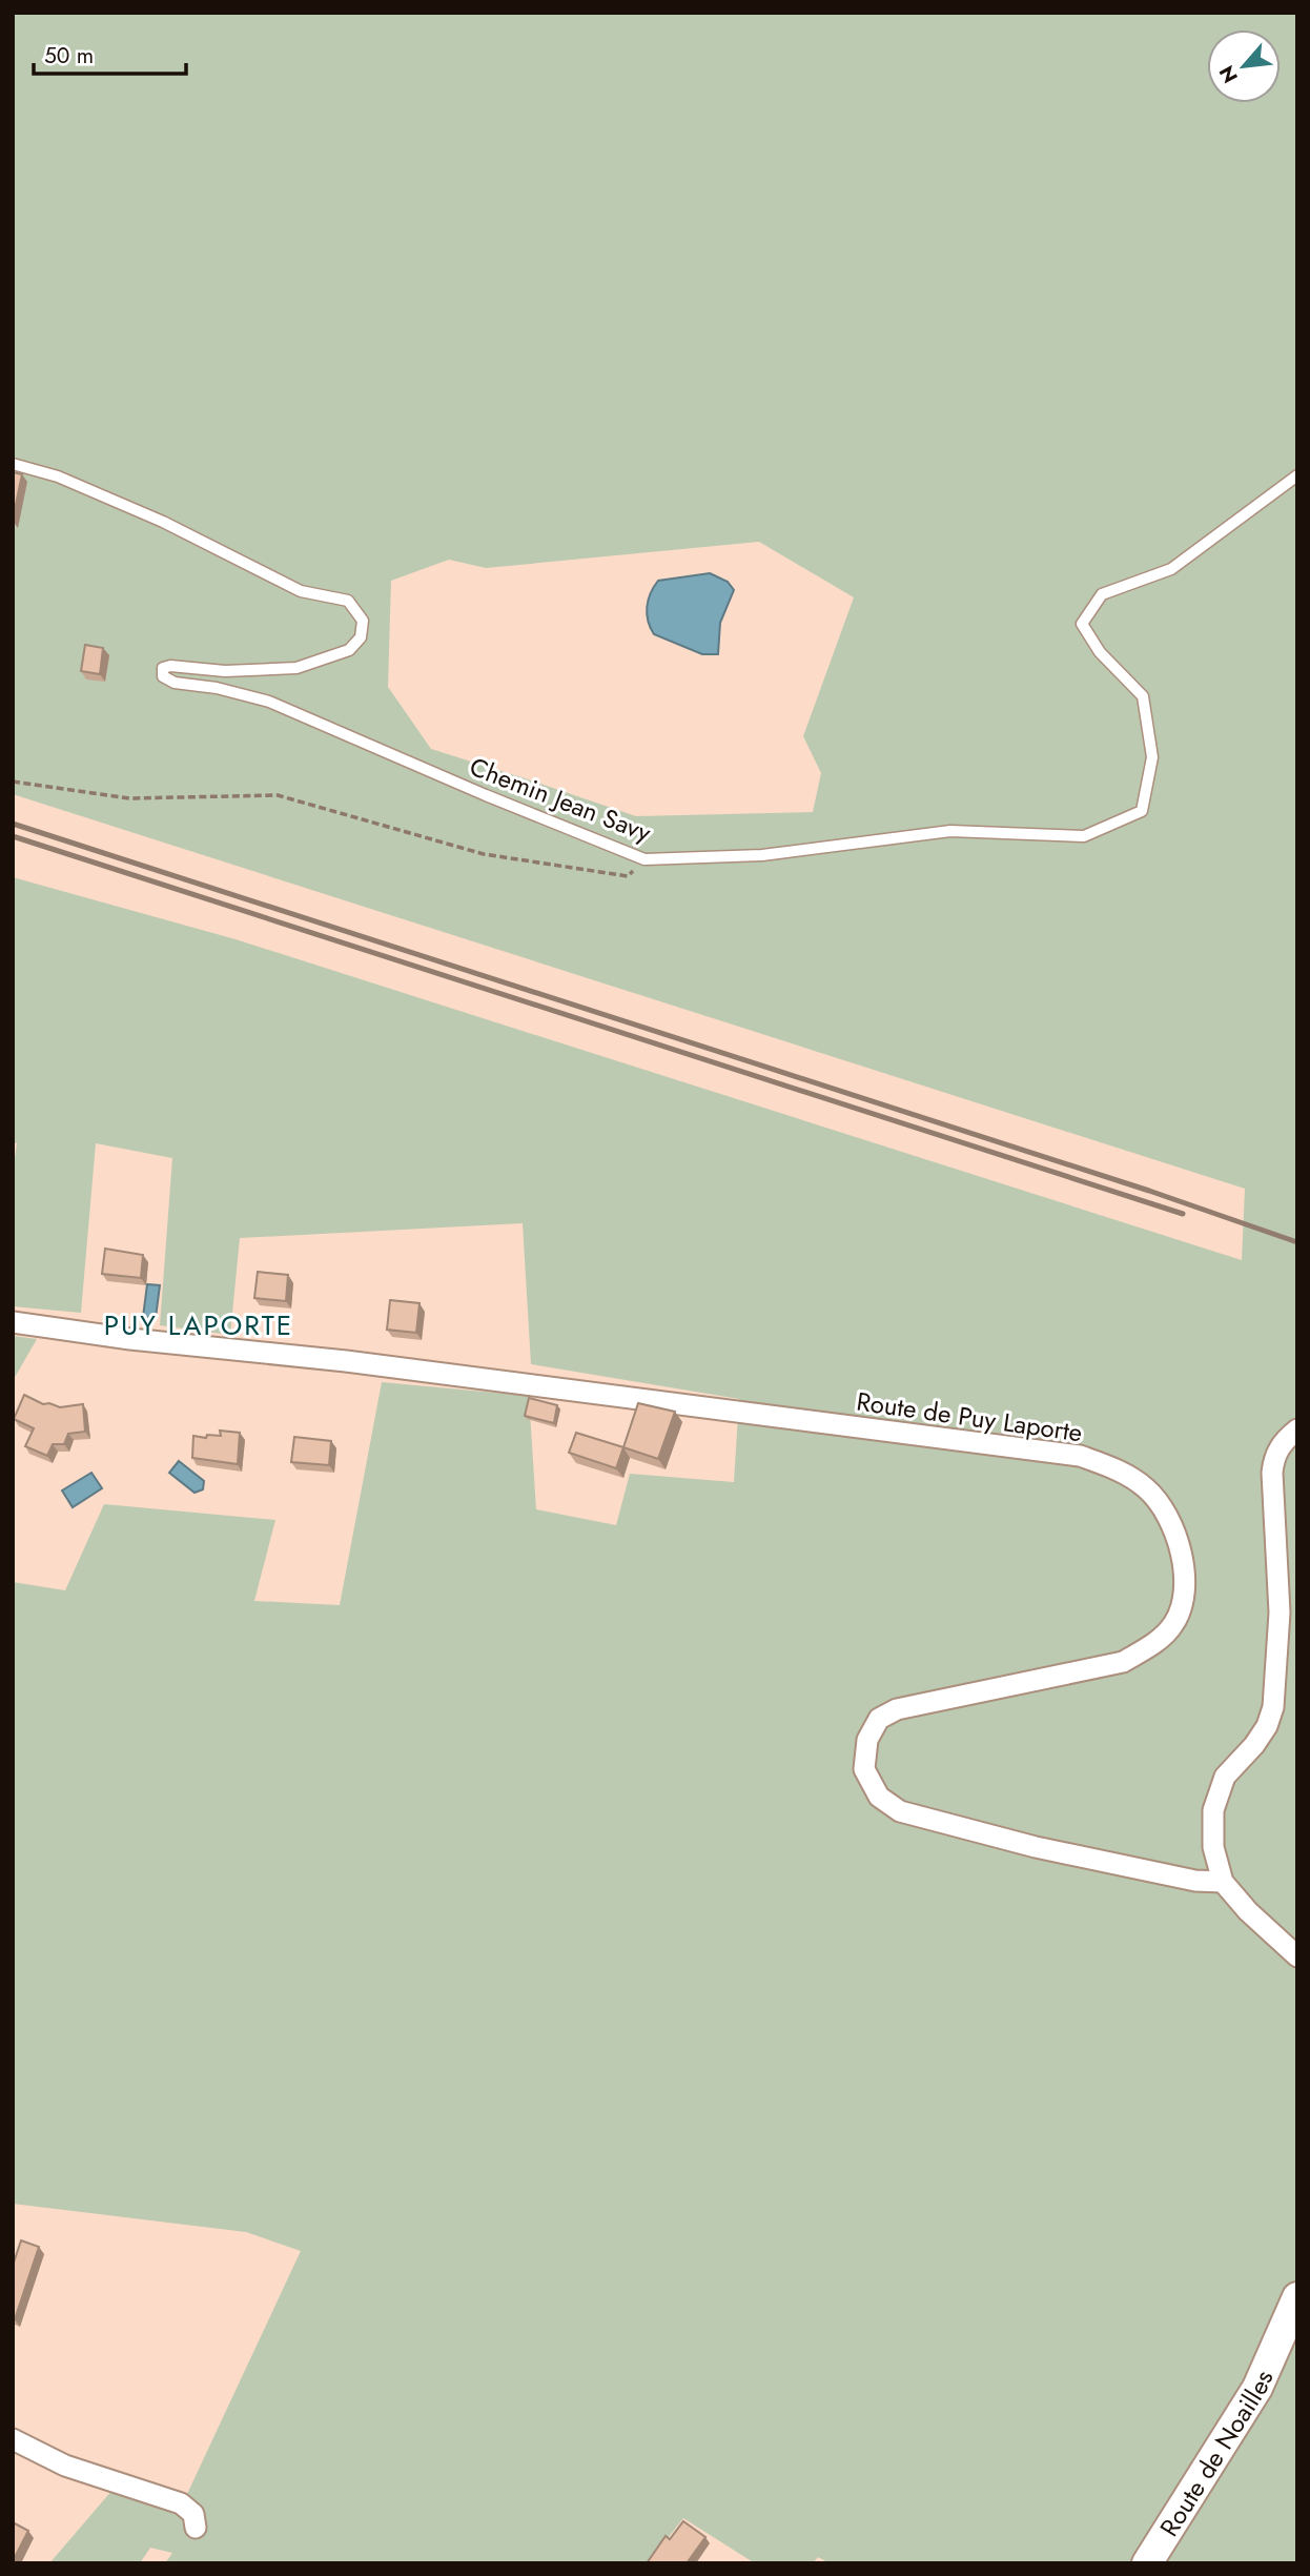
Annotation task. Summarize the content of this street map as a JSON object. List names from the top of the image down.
{
  "streets": {
    "main road": ["Route de Noailles"],
    "street": ["Route de Puy Laporte"],
    "lane": ["Chemin Jean Savy"]
  },
  "districts": ["PUY LAPORTE"],
  "scale_bar": "50 m",
  "north": "bottom left"
}
